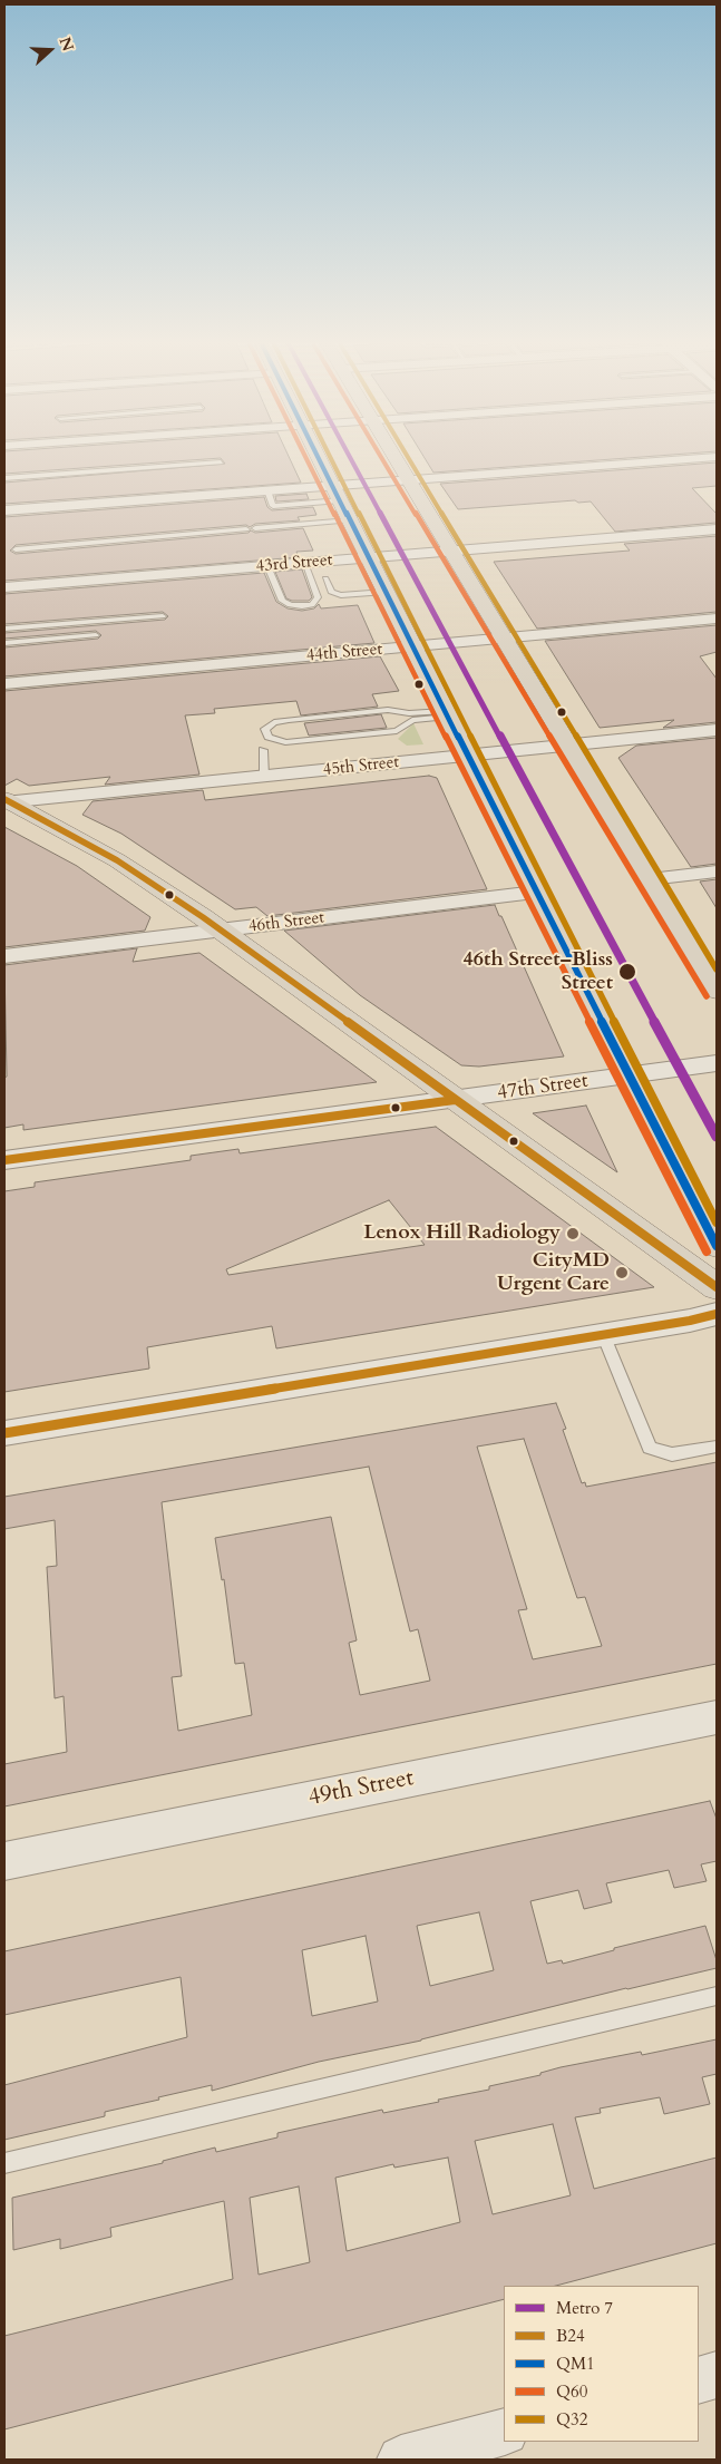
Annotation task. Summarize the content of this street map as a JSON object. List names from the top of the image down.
{
  "streets": {
    "street": [
      "43rd Street",
      "44th Street",
      "45th Street",
      "46th Street",
      "47th Street",
      "49th Street"
    ]
  },
  "places": ["46th Street–Bliss Street", "Lenox Hill Radiology", "CityMD Urgent Care"],
  "lines": [
    "metro line 7",
    "transit line QM1",
    "transit line Q60",
    "transit line Q32",
    "transit line B24"
  ],
  "legend": [
    "Metro 7",
    "B24",
    "QM1",
    "Q60",
    "Q32"
  ],
  "north": "right"
}
